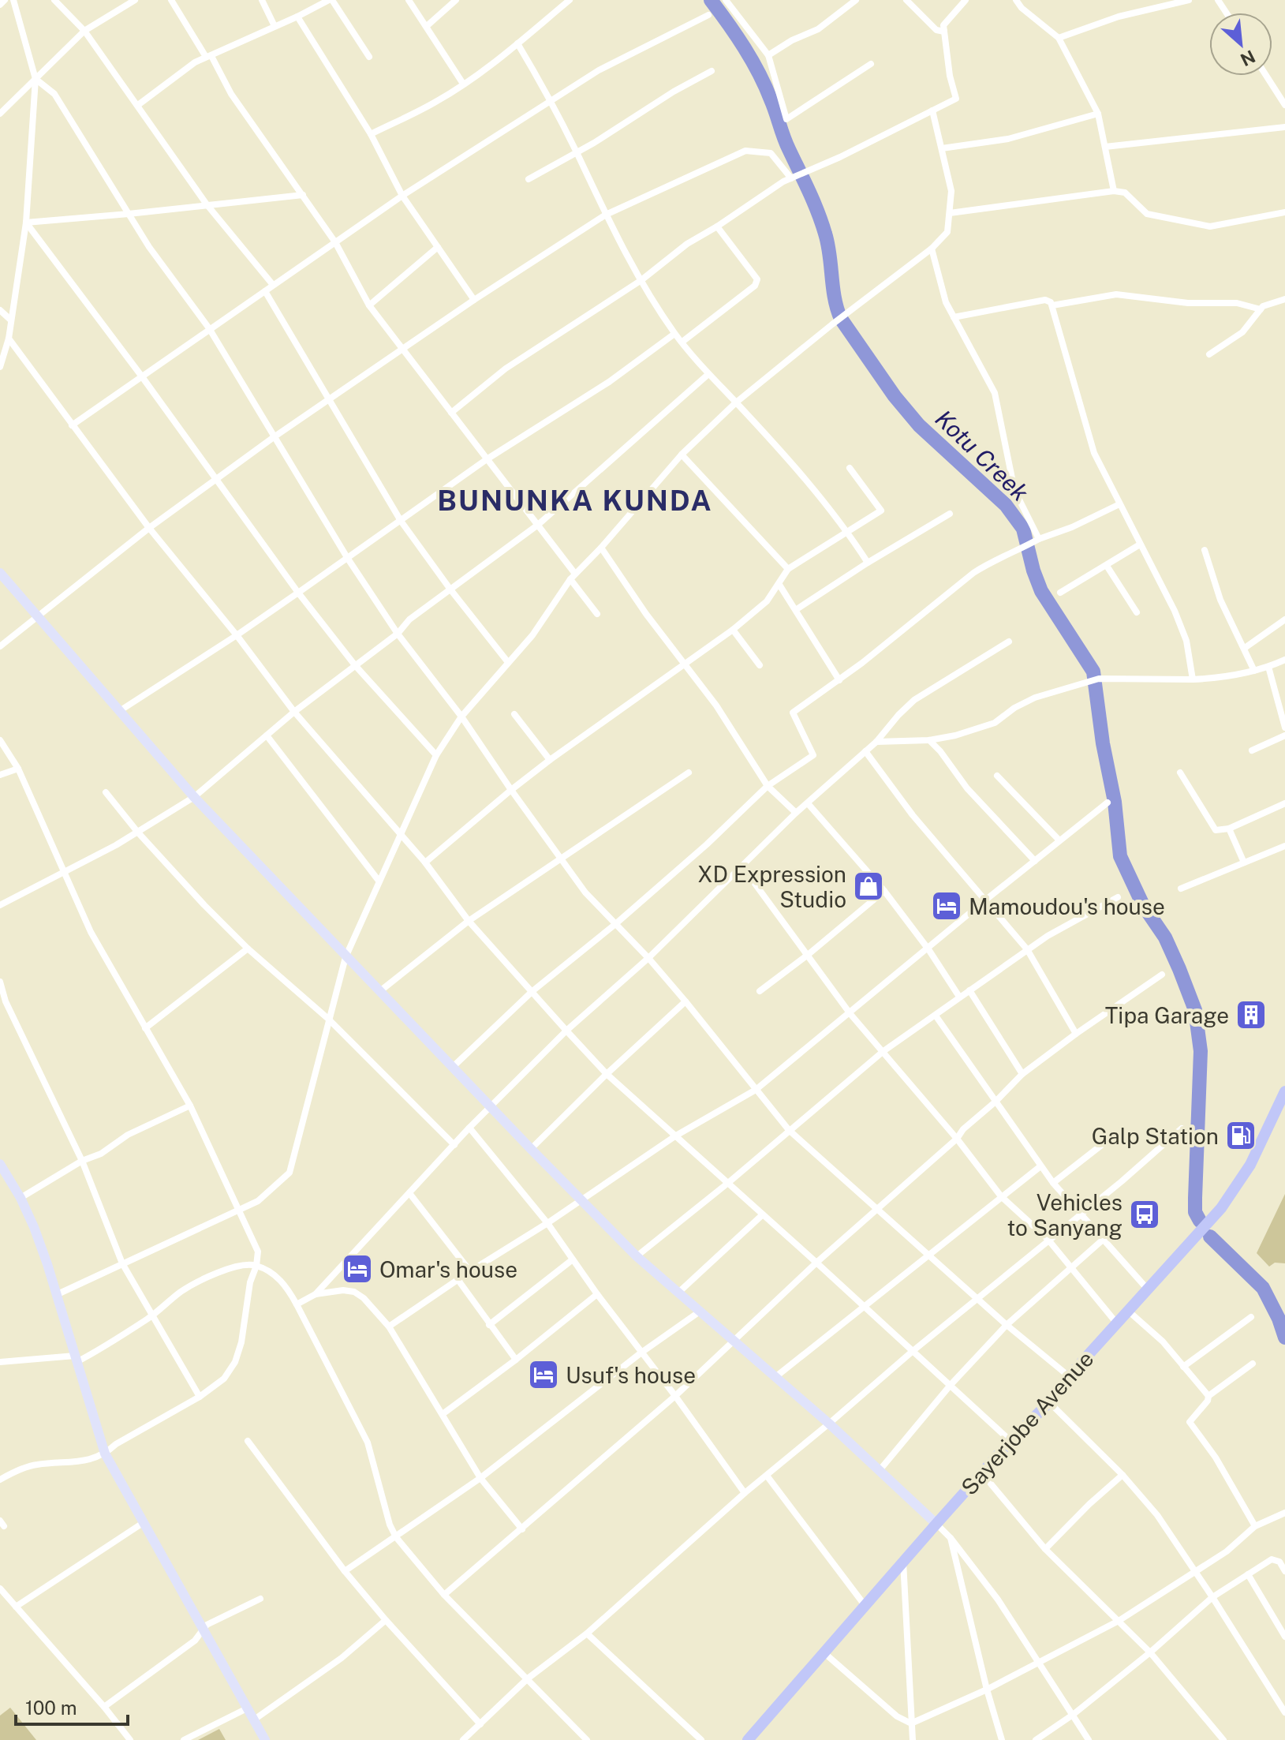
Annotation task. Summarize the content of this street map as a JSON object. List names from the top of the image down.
{
  "streets": {
    "main road": ["Sayerjobe Avenue"]
  },
  "districts": ["BUNUNKA KUNDA"],
  "water": ["Kotu Creek"],
  "places": {
    "shop": ["XD Expression Studio"],
    "hotel": ["Mamoudou's house", "Omar's house", "Usuf's house"],
    "building": ["Tipa Garage"],
    "fuel station": ["Galp Station"],
    "bus stop": ["Vehicles to Sanyang"]
  },
  "scale_bar": "100 m",
  "north": "bottom right"
}
